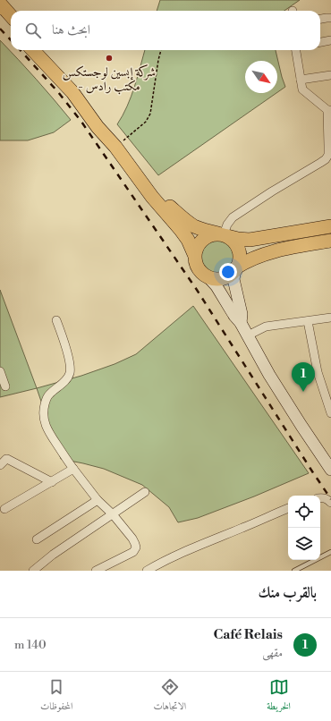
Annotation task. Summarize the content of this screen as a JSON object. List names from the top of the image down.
{
  "places": ["شركة إبسين لوجستكس - مكتب رادس"],
  "north": "bottom right",
  "page": {
    "search": "ابحث هنا",
    "pins": "1",
    "heading": "بالقرب منك",
    "list": [
      {
        "mark": "1",
        "name": "Café Relais",
        "note": "مقهى",
        "value": "140 m"
      }
    ],
    "nav": ["الخريطة", "الاتجاهات", "المحفوظات"]
  }
}
